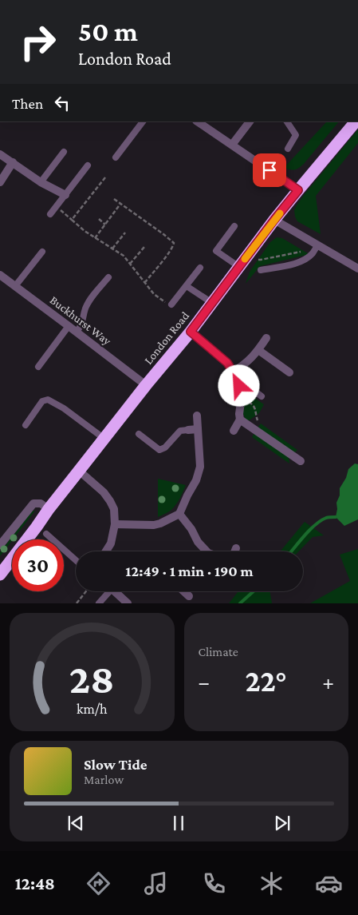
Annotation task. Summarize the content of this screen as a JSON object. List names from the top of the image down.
{
  "streets": {
    "highway": ["London Road"],
    "street": ["Buckhurst Way"]
  },
  "crossings": [
    ["Buckhurst Way", "London Road"]
  ],
  "page": {
    "turn": ["50 m", "London Road"],
    "then": "Then",
    "limit": "30",
    "trip": "12:49 · 1 min · 190 m",
    "tile": "Climate",
    "heat": ["−", "22°", "+"],
    "song": ["Slow Tide", "Marlow"],
    "tabs": "12:48",
    "gauge": ["28", "km/h"]
  }
}
